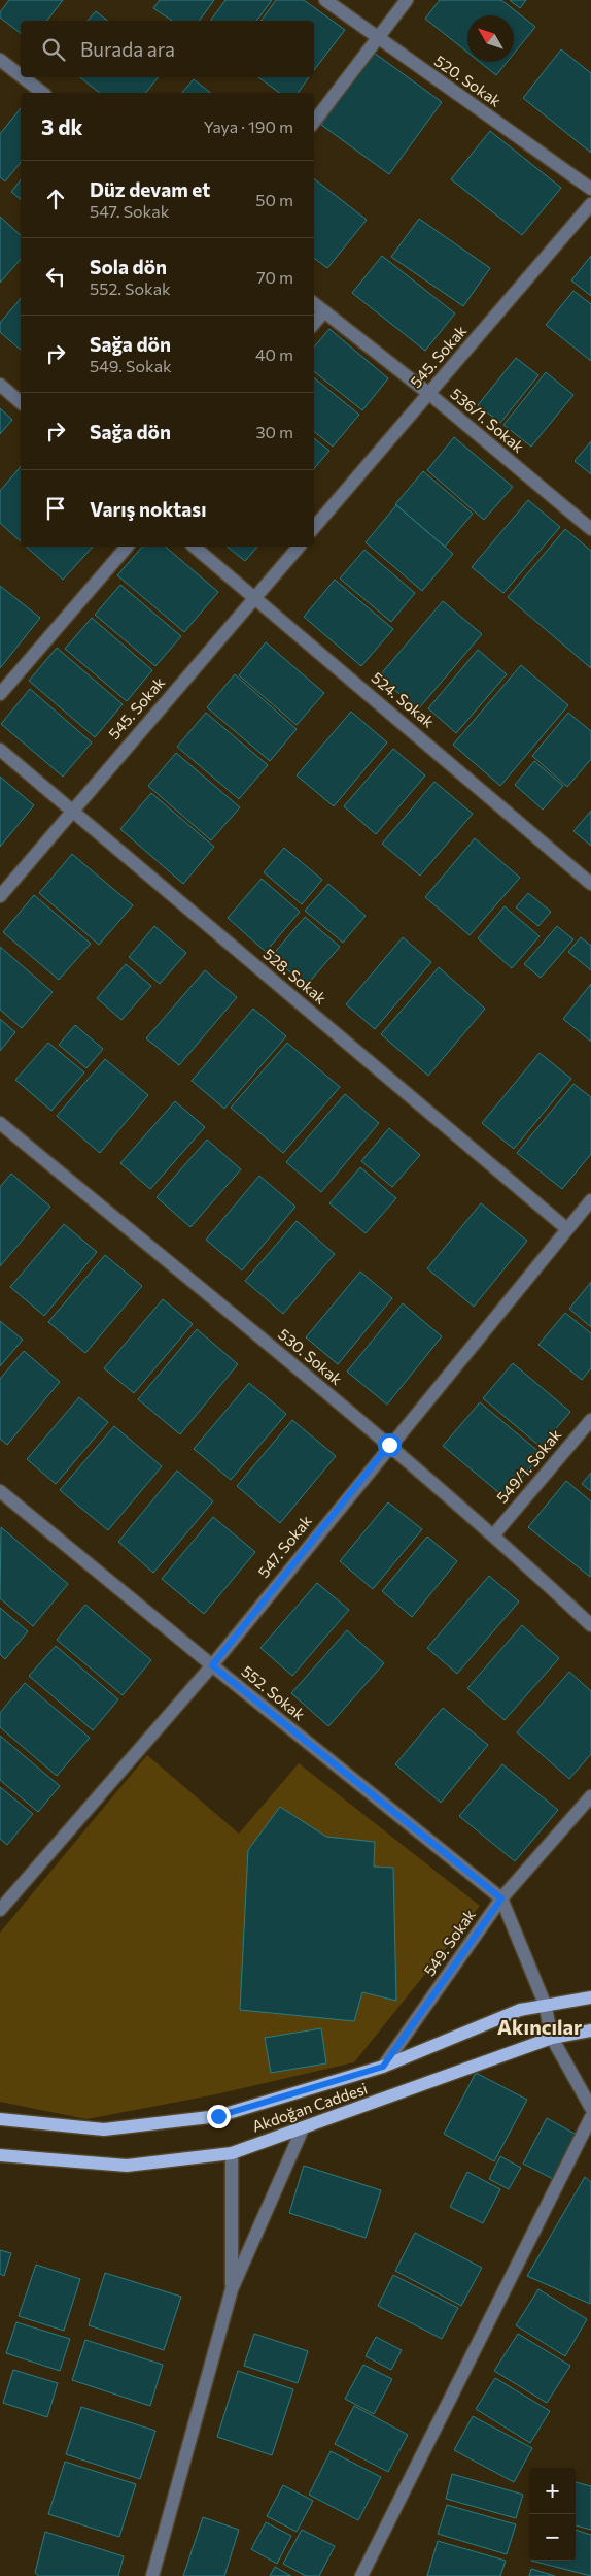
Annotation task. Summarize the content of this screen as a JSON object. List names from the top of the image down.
{
  "streets": {
    "main road": ["Akdoğan Caddesi"],
    "street": [
      "520. Sokak",
      "545. Sokak",
      "536/1. Sokak",
      "524. Sokak",
      "528. Sokak",
      "530. Sokak",
      "549/1. Sokak",
      "547. Sokak",
      "552. Sokak",
      "549. Sokak"
    ]
  },
  "crossings": [
    ["545. Sokak", "536/1. Sokak"],
    ["545. Sokak", "524. Sokak"],
    ["545. Sokak", "528. Sokak"],
    ["528. Sokak", "547. Sokak"],
    ["530. Sokak", "549/1. Sokak"],
    ["530. Sokak", "547. Sokak"],
    ["547. Sokak", "552. Sokak"],
    ["552. Sokak", "549. Sokak"],
    ["549. Sokak", "Akdoğan Caddesi"]
  ],
  "districts": ["Akıncılar"],
  "north": "top left",
  "page": {
    "search": "Burada ara",
    "heading": ["3 dk", "Yaya · 190 m"],
    "list": [
      ["Düz devam et", "547. Sokak", "50 m"],
      ["Sola dön", "552. Sokak", "70 m"],
      ["Sağa dön", "549. Sokak", "40 m"],
      ["Sağa dön", "30 m"],
      "Varış noktası"
    ],
    "map_buttons": ["+", "−"]
  }
}
